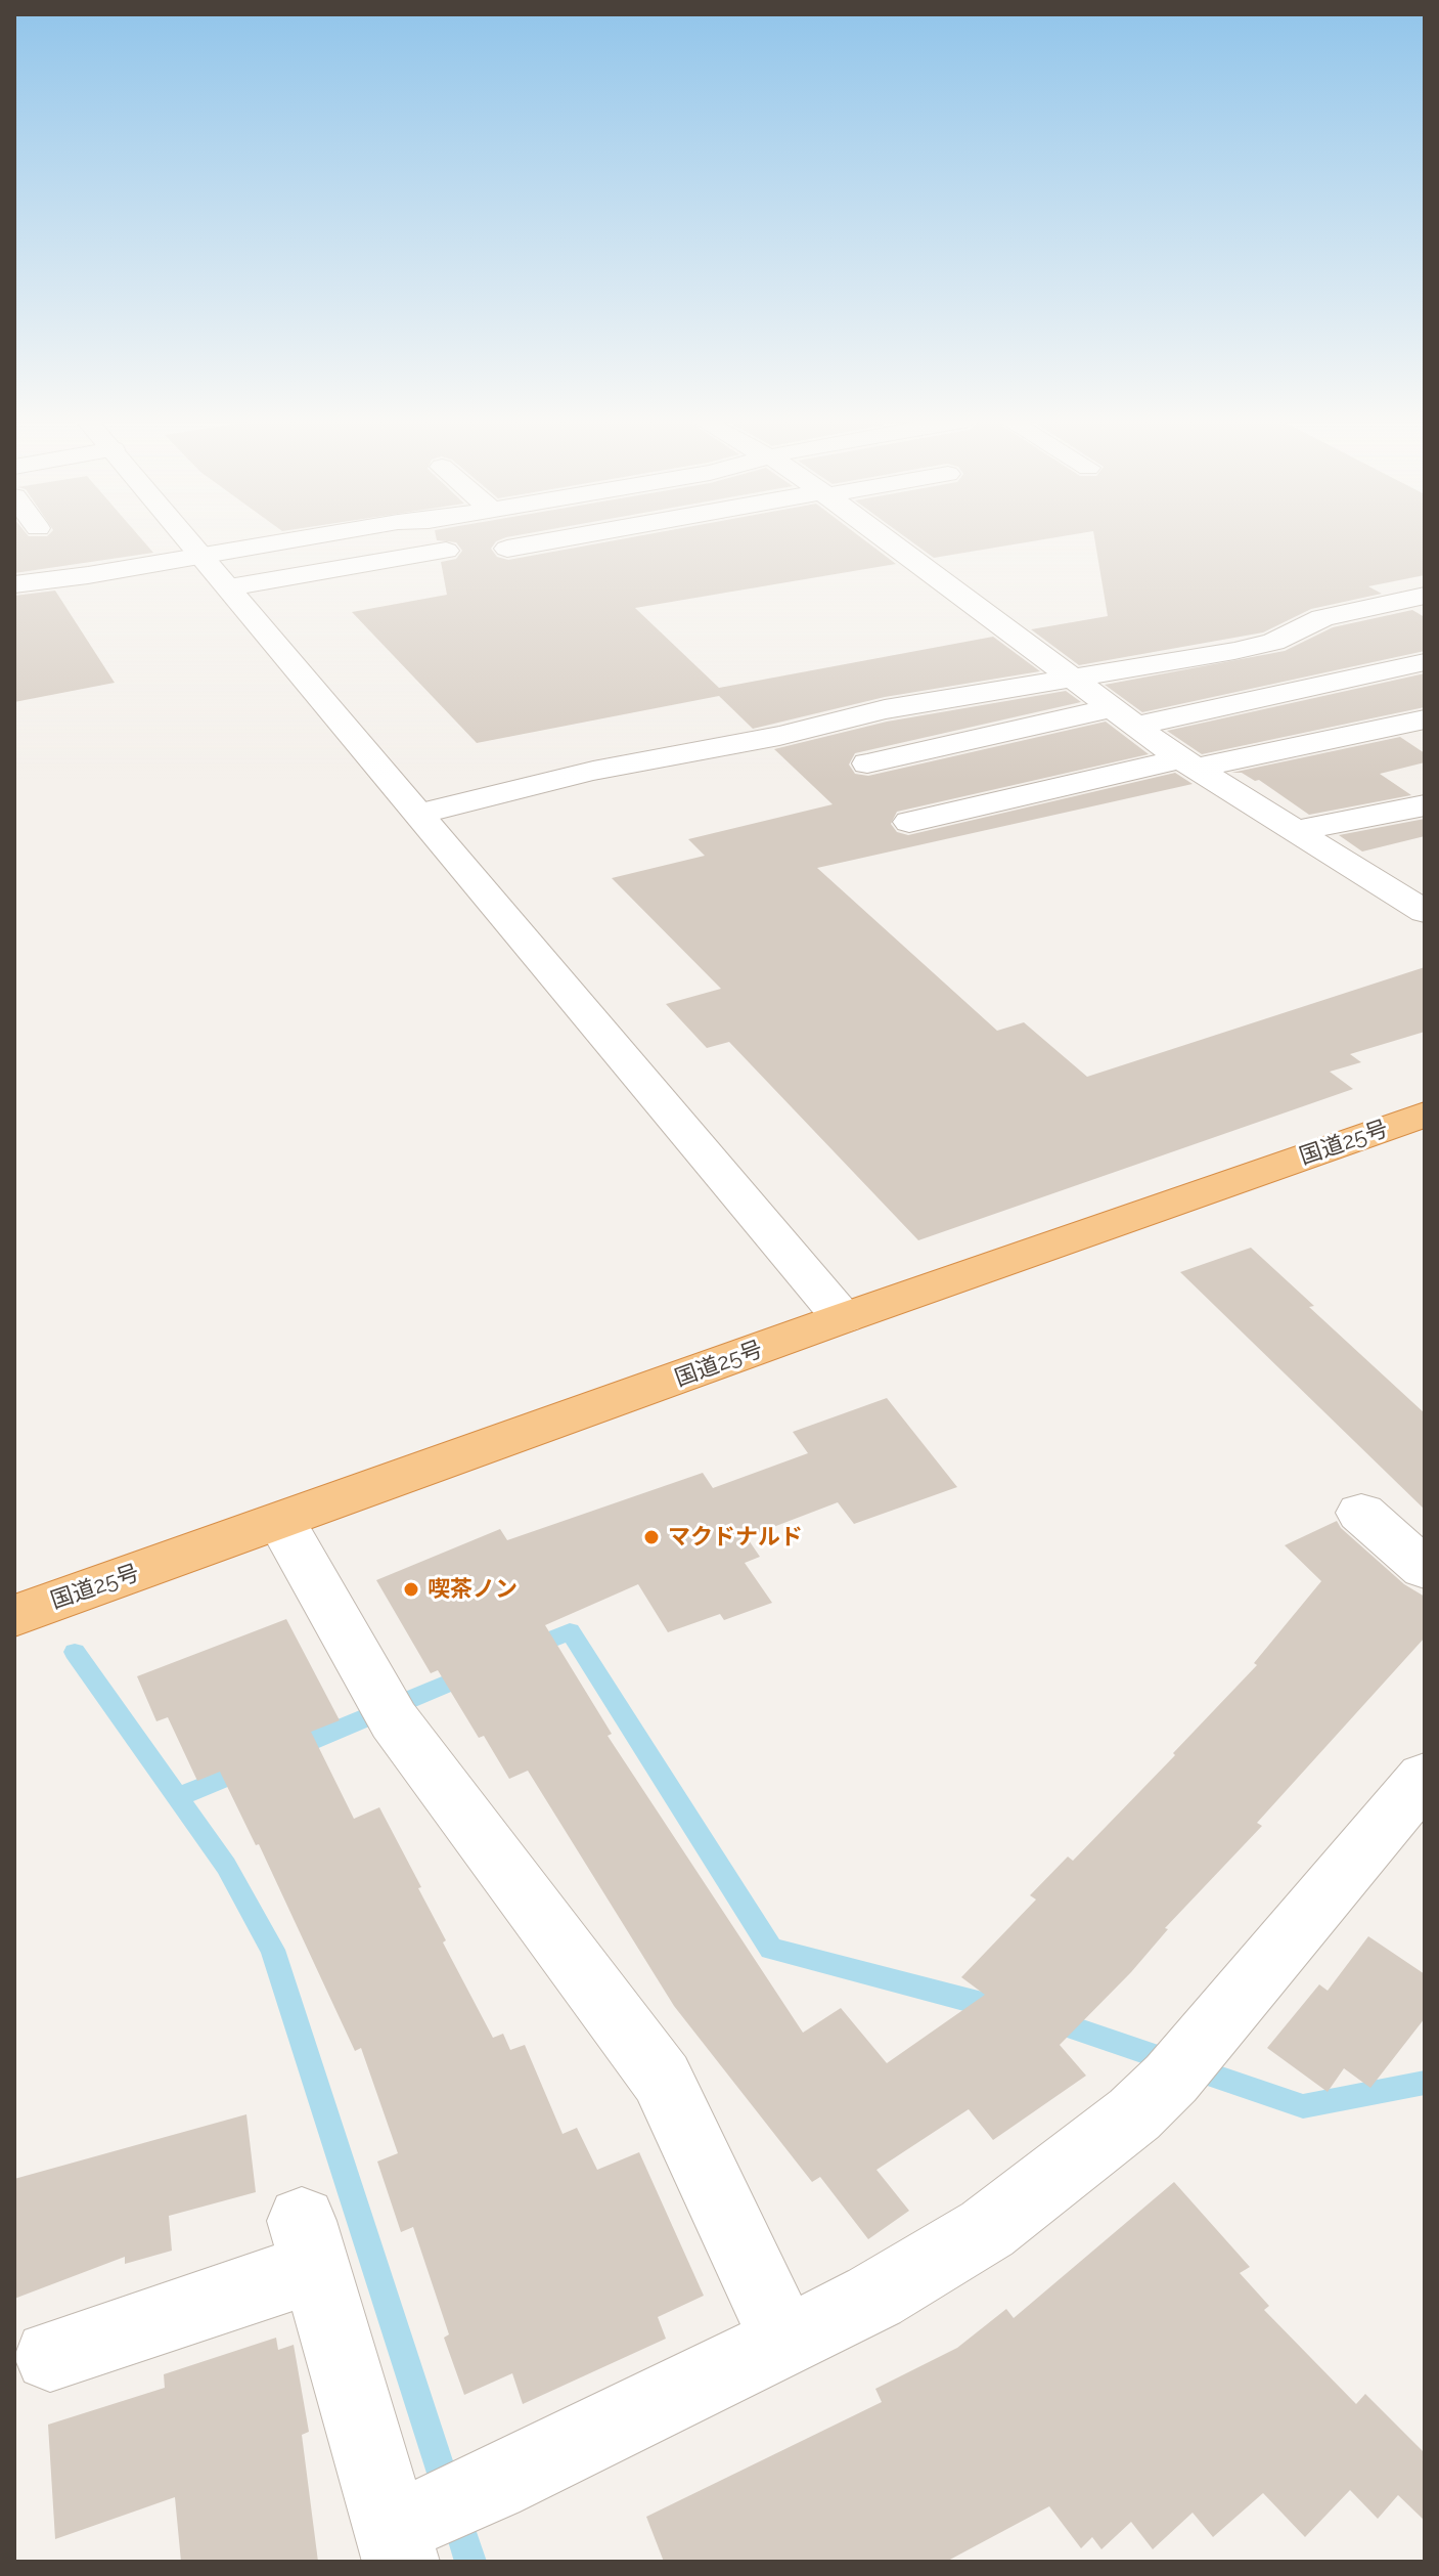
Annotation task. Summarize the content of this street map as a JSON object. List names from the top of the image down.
{
  "streets": {
    "highway": ["国道25号"]
  },
  "places": ["マクドナルド", "喫茶ノン"]
}
